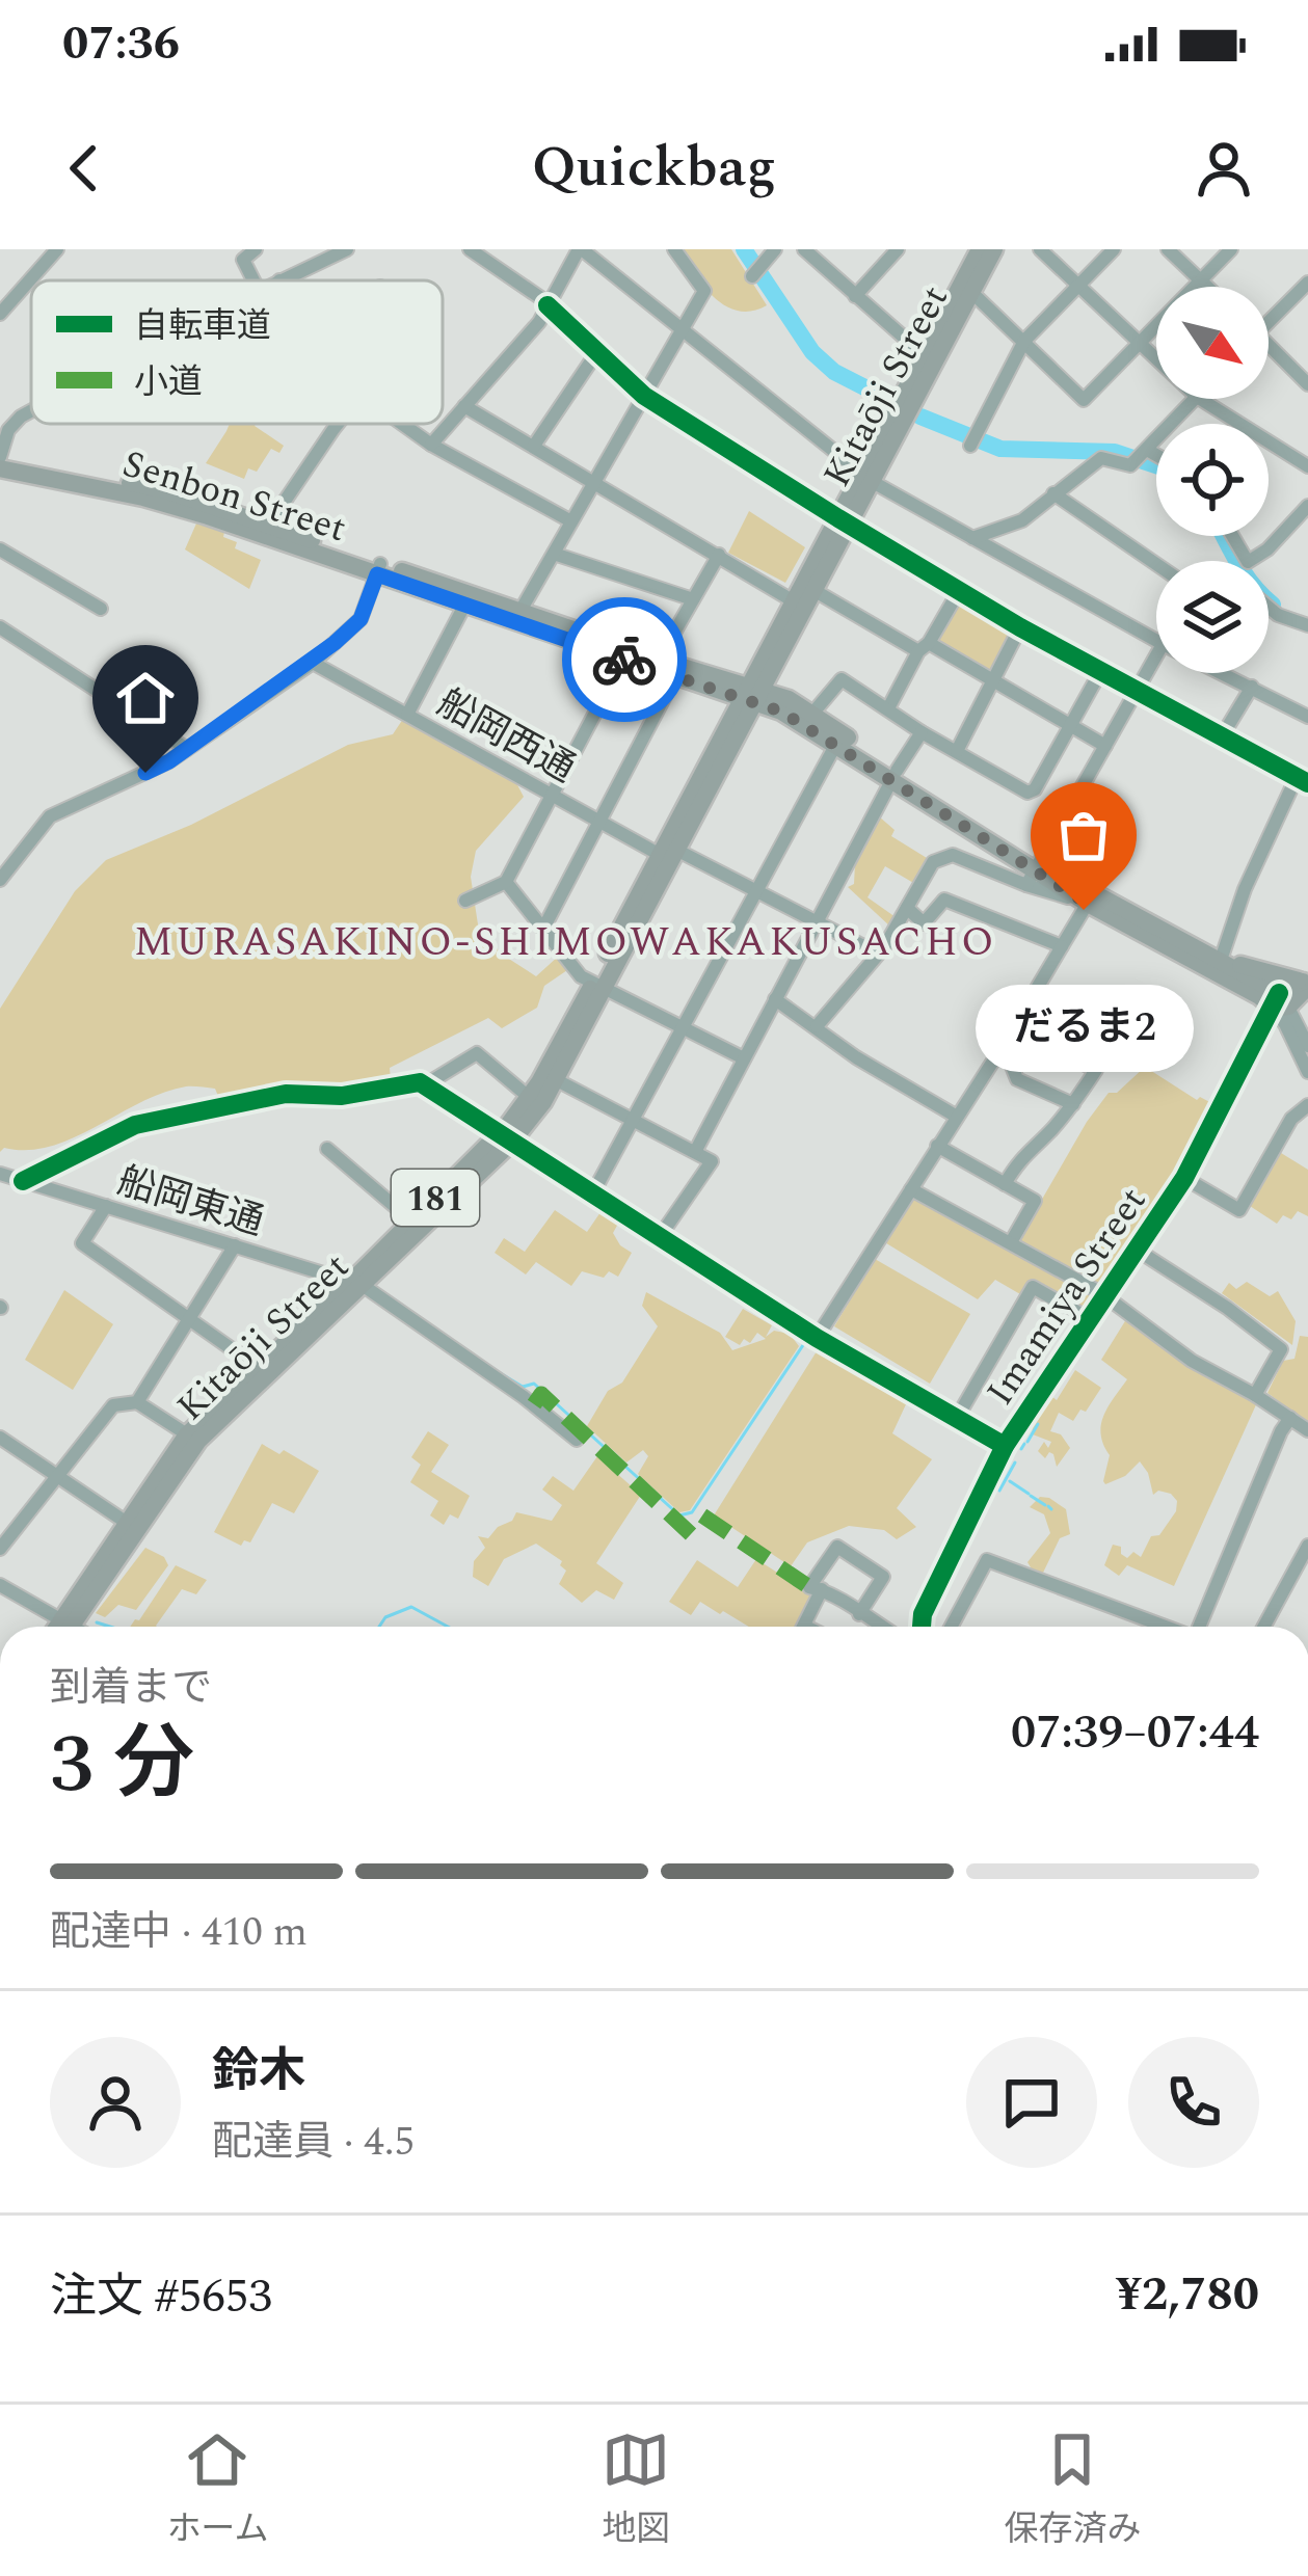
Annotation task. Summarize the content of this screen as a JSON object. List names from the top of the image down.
{
  "streets": {
    "main road": ["Kitaōji Street", "Senbon Street", "181"],
    "street": ["船岡西通", "船岡東通", "Imamiya Street"]
  },
  "crossings": [
    ["Kitaōji Street", "Senbon Street"],
    ["Kitaōji Street", "船岡西通"],
    ["Kitaōji Street", "船岡東通"],
    ["Senbon Street", "Imamiya Street"]
  ],
  "districts": ["MURASAKINO-SHIMOWAKAKUSACHO"],
  "places": ["だるま2"],
  "legend": ["自転車道", "小道"],
  "north": "bottom right",
  "page": {
    "status": "07:36",
    "header": "Quickbag",
    "bubble": "だるま2",
    "heading": ["3 分", "到着まで", "07:39–07:44"],
    "panel": [
      "鈴木",
      "配達員 · 4.5",
      "注文 #5653",
      "¥2,780"
    ],
    "bar": "配達中 · 410 m",
    "tabs": ["ホーム", "地図", "保存済み"]
  }
}
